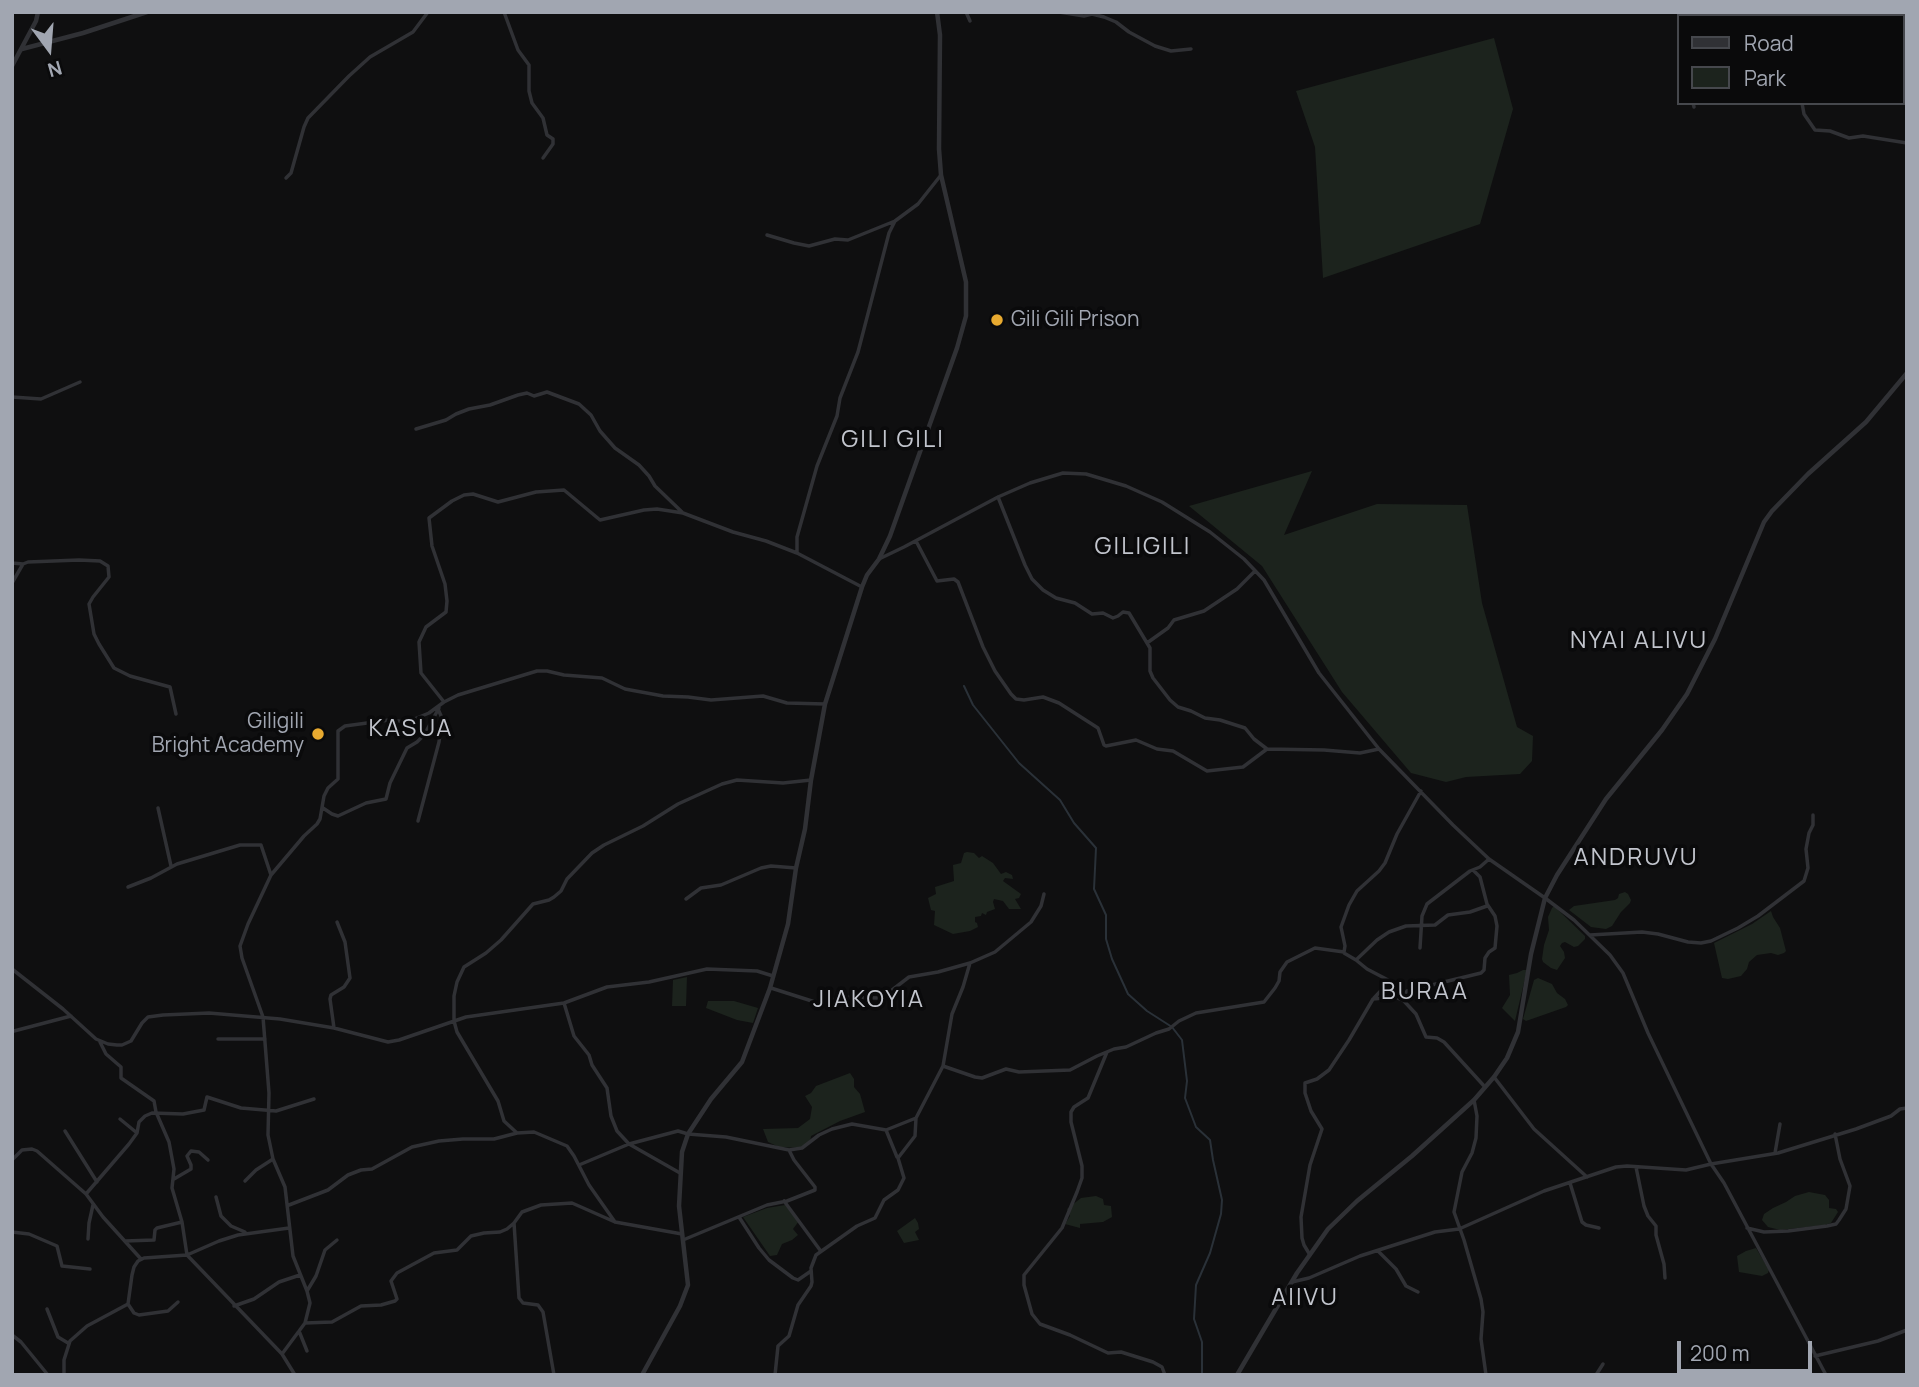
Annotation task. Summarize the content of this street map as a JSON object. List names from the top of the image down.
{
  "districts": [
    "GILI GILI",
    "GILIGILI",
    "NYAI ALIVU",
    "KASUA",
    "ANDRUVU",
    "BURAA",
    "JIAKOYIA",
    "AIIVU"
  ],
  "places": ["Gili Gili Prison", "Giligili Bright Academy"],
  "legend": ["Road", "Park"],
  "scale_bar": "200 m",
  "north": "bottom"
}
